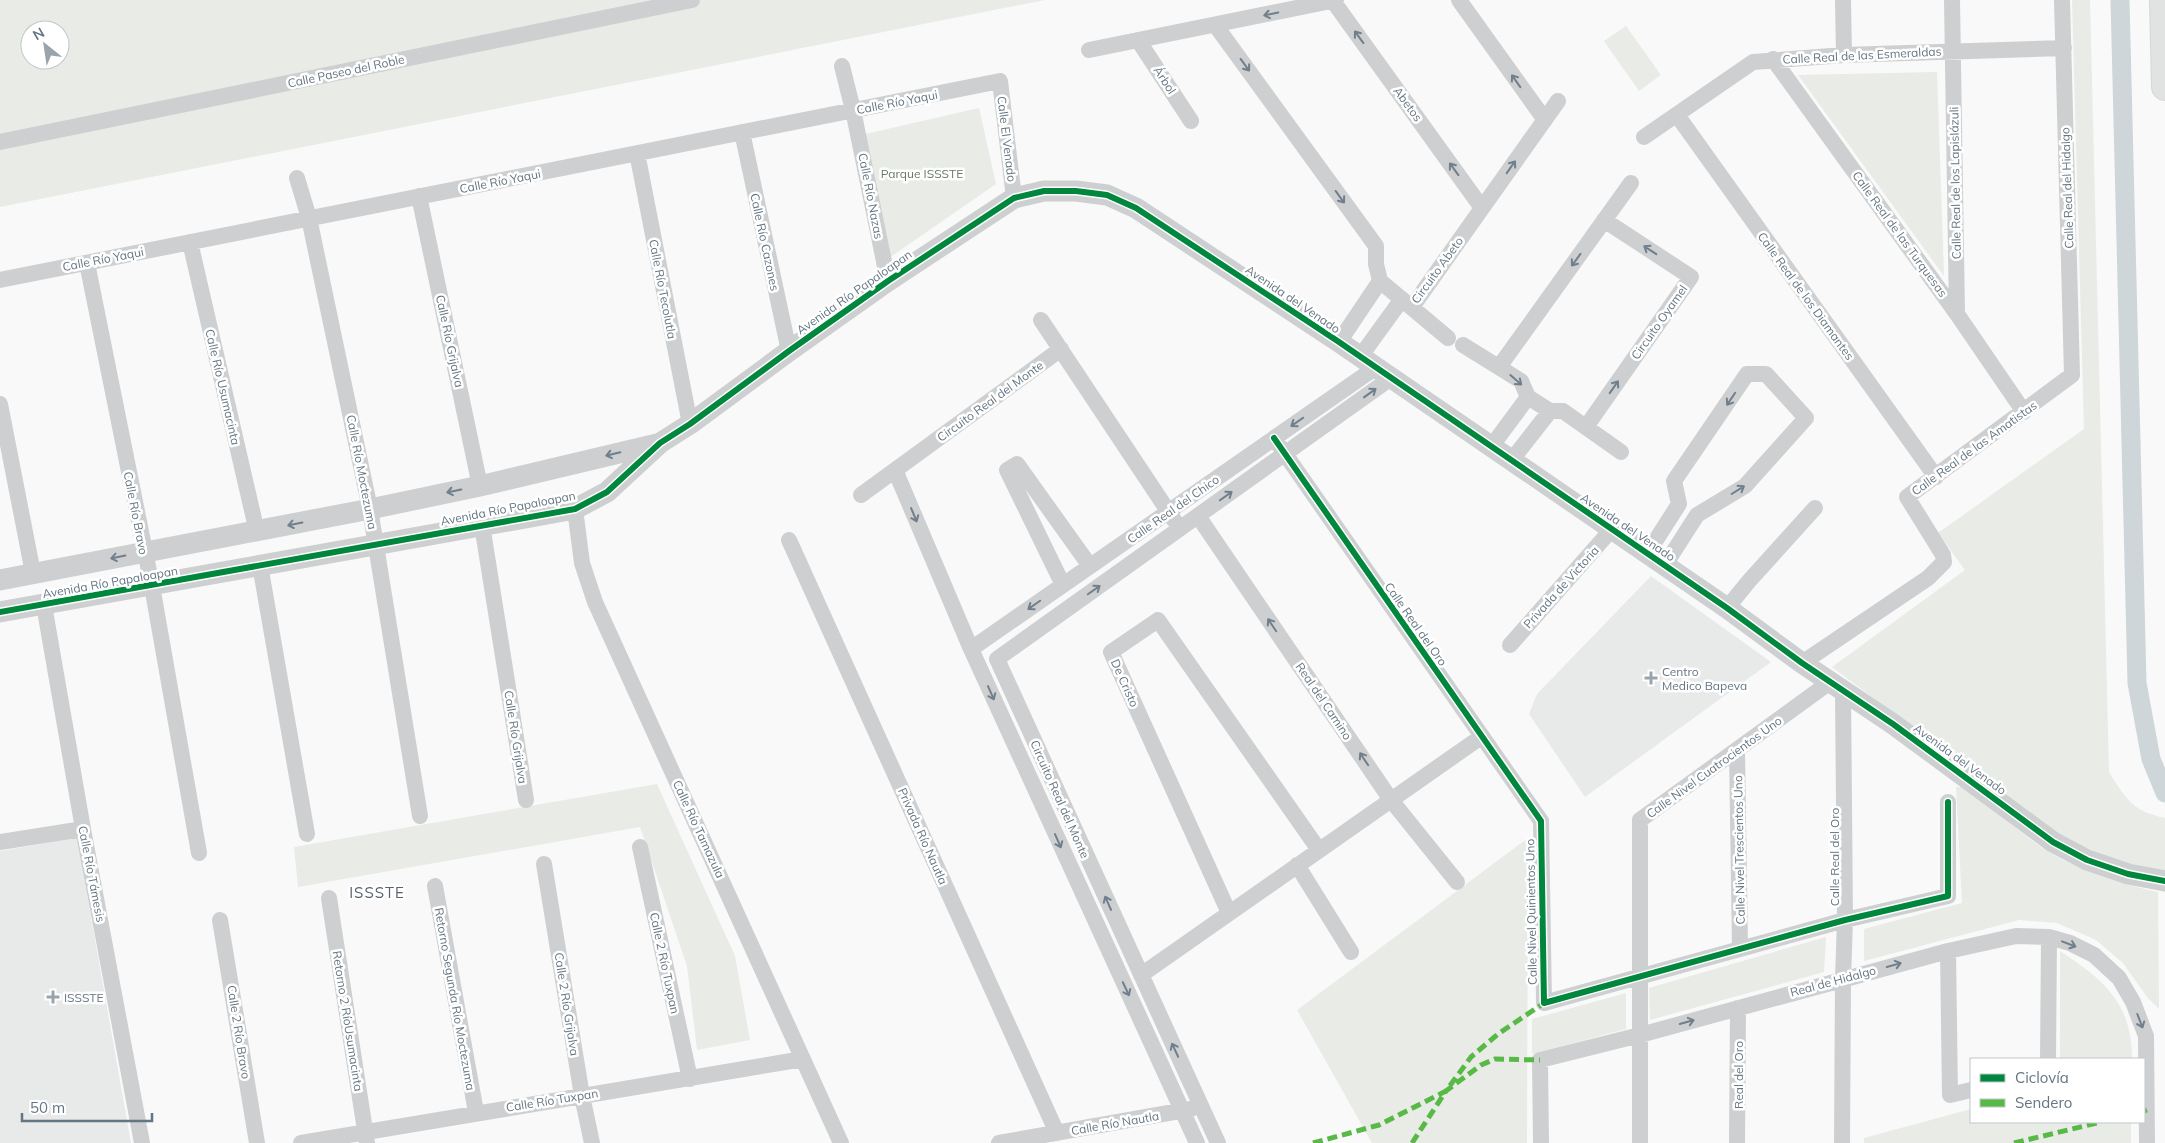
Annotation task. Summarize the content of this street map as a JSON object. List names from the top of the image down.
{
  "streets": {
    "street": [
      "Calle Real de las Esmeraldas",
      "Calle Paseo del Roble",
      "Árbol",
      "Calle Río Yaqui",
      "Abetos",
      "Calle El Venado",
      "Calle Real de los Lapislázuli",
      "Calle Real del Hidalgo",
      "Calle Río Nazas",
      "Calle Real de las Turquesas",
      "Calle Río Cazones",
      "Circuito Abeto",
      "Calle Río Tecolutla",
      "Avenida Río Papaloapan",
      "Calle Real de los Diamantes",
      "Avenida del Venado",
      "Circuito Oyamel",
      "Calle Río Grijalva",
      "Calle Río Usumacinta",
      "Circuito Real del Monte",
      "Calle Real de las Amatistas",
      "Calle Río Moctezuma",
      "Calle Real del Chico",
      "Calle Río Bravo",
      "Privada de Victoria",
      "Calle Real del Oro",
      "De Cristo",
      "Real del Camino",
      "Calle Nivel Cuatrocientos Uno",
      "Calle Río Tamazula",
      "Privada Río Nautla",
      "Calle Nivel Trescientos Uno",
      "Calle Río Támesis",
      "Calle Nivel Quinientos Uno",
      "Calle 2 Río Tuxpan",
      "Real de Hidalgo",
      "Retorno Segunda Río Moctezuma",
      "Calle 2 Río Grijalva",
      "Retorno 2 RíoUsumacinta",
      "Calle 2 Río Bravo",
      "Real del Oro",
      "Calle Río Tuxpan",
      "Calle Río Nautla"
    ]
  },
  "crossings": [
    ["Calle Real de las Esmeraldas", "Calle Real de los Lapislázuli"],
    ["Calle Real de las Esmeraldas", "Calle Real del Hidalgo"],
    ["Calle Real de las Esmeraldas", "Calle Real de las Turquesas"],
    ["Calle Real de las Esmeraldas", "Calle Real de los Diamantes"],
    ["Calle Río Yaqui", "Calle El Venado"],
    ["Calle Río Yaqui", "Calle Río Nazas"],
    ["Calle Río Yaqui", "Calle Río Cazones"],
    ["Calle Río Yaqui", "Calle Río Tecolutla"],
    ["Calle Río Yaqui", "Calle Río Grijalva"],
    ["Calle Río Yaqui", "Calle Río Usumacinta"],
    ["Calle Río Yaqui", "Calle Río Moctezuma"],
    ["Calle Río Yaqui", "Calle Río Bravo"],
    ["Abetos", "Circuito Abeto"],
    ["Calle El Venado", "Avenida Río Papaloapan"],
    ["Calle Real de los Lapislázuli", "Calle Real de las Turquesas"],
    ["Calle Real del Hidalgo", "Calle Real de las Amatistas"],
    ["Calle Río Nazas", "Avenida Río Papaloapan"],
    ["Calle Real de las Turquesas", "Calle Real de las Amatistas"],
    ["Calle Río Cazones", "Avenida Río Papaloapan"],
    ["Calle Río Tecolutla", "Avenida Río Papaloapan"],
    ["Avenida Río Papaloapan", "Avenida del Venado"],
    ["Avenida Río Papaloapan", "Calle Río Grijalva"],
    ["Avenida Río Papaloapan", "Calle Río Usumacinta"],
    ["Avenida Río Papaloapan", "Calle Río Moctezuma"],
    ["Avenida Río Papaloapan", "Calle Río Bravo"],
    ["Avenida Río Papaloapan", "Calle Río Tamazula"],
    ["Avenida Río Papaloapan", "Calle Río Támesis"],
    ["Calle Real de los Diamantes", "Calle Real de las Amatistas"],
    ["Avenida del Venado", "Circuito Real del Monte"],
    ["Avenida del Venado", "Calle Real de las Amatistas"],
    ["Avenida del Venado", "Calle Real del Chico"],
    ["Avenida del Venado", "Privada de Victoria"],
    ["Avenida del Venado", "Calle Real del Oro"],
    ["Avenida del Venado", "Calle Nivel Cuatrocientos Uno"],
    ["Circuito Real del Monte", "Calle Real del Chico"],
    ["Circuito Real del Monte", "Calle Real del Oro"],
    ["Circuito Real del Monte", "Real del Camino"],
    ["Circuito Real del Monte", "Calle Río Nautla"],
    ["Calle Real del Chico", "Calle Real del Oro"],
    ["Calle Real del Oro", "Calle Nivel Cuatrocientos Uno"],
    ["Calle Real del Oro", "Calle Nivel Quinientos Uno"],
    ["Calle Real del Oro", "Real de Hidalgo"],
    ["Calle Nivel Cuatrocientos Uno", "Calle Nivel Trescientos Uno"],
    ["Calle Nivel Cuatrocientos Uno", "Calle Nivel Quinientos Uno"],
    ["Calle Nivel Cuatrocientos Uno", "Real de Hidalgo"],
    ["Calle Río Tamazula", "Calle Río Tuxpan"],
    ["Privada Río Nautla", "Calle Río Nautla"],
    ["Calle 2 Río Tuxpan", "Calle Río Tuxpan"],
    ["Real de Hidalgo", "Real del Oro"],
    ["Retorno Segunda Río Moctezuma", "Calle Río Tuxpan"],
    ["Calle 2 Río Grijalva", "Calle Río Tuxpan"],
    ["Retorno 2 RíoUsumacinta", "Calle Río Tuxpan"]
  ],
  "one_way": ["Calle Real del Chico", "Real del Camino"],
  "districts": ["ISSSTE"],
  "parks": ["Parque ISSSTE"],
  "places": {
    "health": ["Centro Medico Bapeva", "ISSSTE"]
  },
  "legend": ["Ciclovía", "Sendero"],
  "scale_bar": "50 m",
  "north": "top left"
}
